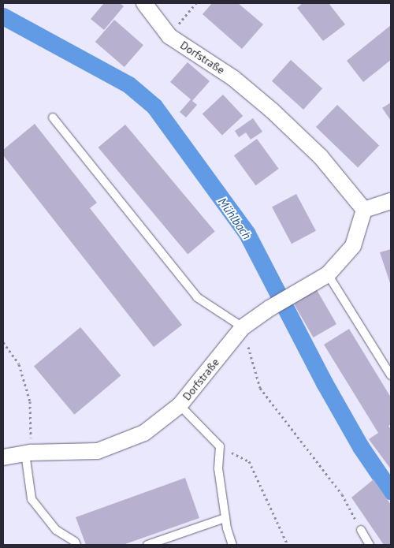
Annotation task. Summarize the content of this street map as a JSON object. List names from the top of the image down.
{
  "streets": {
    "street": ["Dorfstraße"]
  },
  "water": ["Mühlbach"]
}
